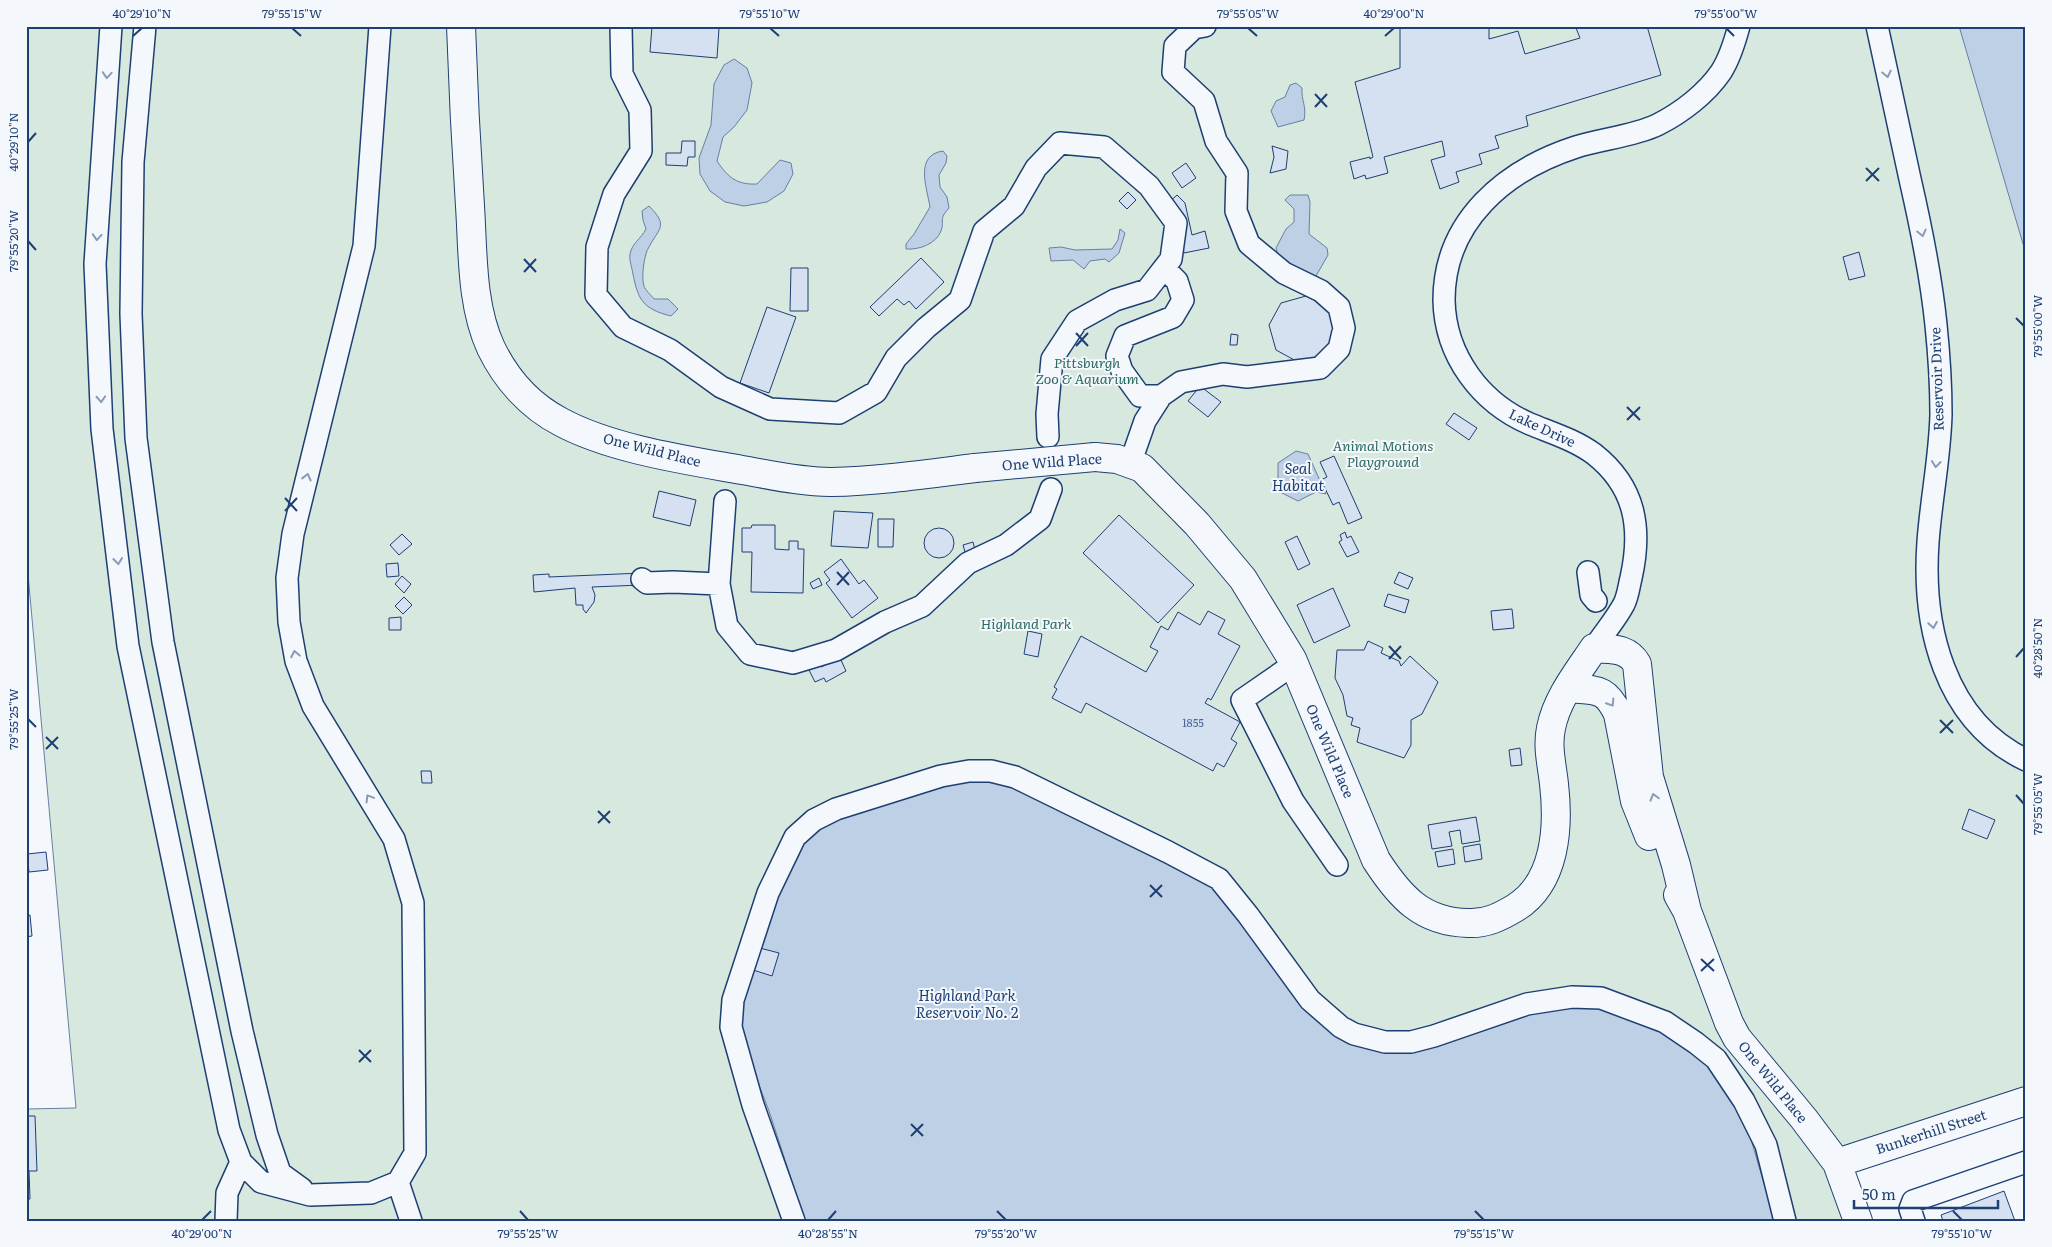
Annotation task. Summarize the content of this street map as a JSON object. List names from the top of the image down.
{
  "streets": {
    "main road": ["One Wild Place", "Bunkerhill Street"],
    "street": ["Reservoir Drive", "Lake Drive"]
  },
  "crossings": [
    ["Lake Drive", "One Wild Place"],
    ["One Wild Place", "Bunkerhill Street"]
  ],
  "one_way": ["Reservoir Drive"],
  "water": ["Seal Habitat", "Highland Park Reservoir No. 2"],
  "parks": ["Pittsburgh Zoo & Aquarium", "Animal Motions Playground", "Highland Park"],
  "house_numbers": ["1855"],
  "scale_bar": "50 m",
  "coordinates": [
    "40°29'10\"N",
    "79°55'15\"W",
    "79°55'10\"W",
    "79°55'05\"W",
    "40°29'00\"N",
    "79°55'00\"W",
    "79°55'20\"W",
    "40°28'50\"N",
    "79°55'25\"W",
    "40°28'55\"N"
  ]
}
